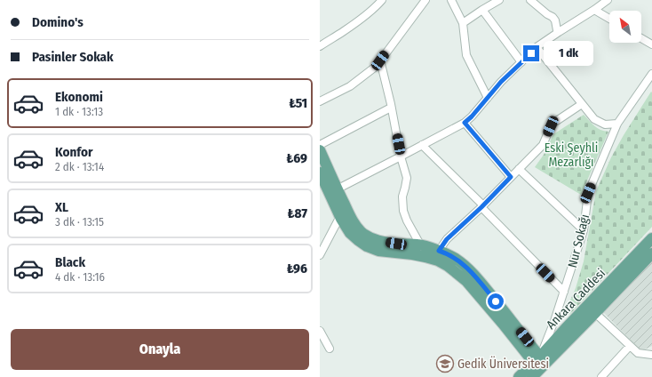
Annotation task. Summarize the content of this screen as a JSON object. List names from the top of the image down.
{
  "streets": {
    "main road": ["Ankara Caddesi"],
    "street": ["Nur Sokağı"]
  },
  "crossings": [
    ["Nur Sokağı", "Ankara Caddesi"]
  ],
  "parks": ["Eski Şeyhli Mezarlığı"],
  "places": {
    "school or university": ["Gedik Üniversitesi"]
  },
  "north": "top left",
  "page": {
    "banner": ["Domino's", "Pasinler Sokak"],
    "bubble": "1 dk",
    "list": [
      {
        "name": "Ekonomi",
        "note": "1 dk · 13:13",
        "value": "₺51"
      },
      {
        "name": "Konfor",
        "note": "2 dk · 13:14",
        "value": "₺69"
      },
      {
        "name": "XL",
        "note": "3 dk · 13:15",
        "value": "₺87"
      },
      {
        "name": "Black",
        "note": "4 dk · 13:16",
        "value": "₺96"
      }
    ],
    "buttons": "Onayla"
  }
}
